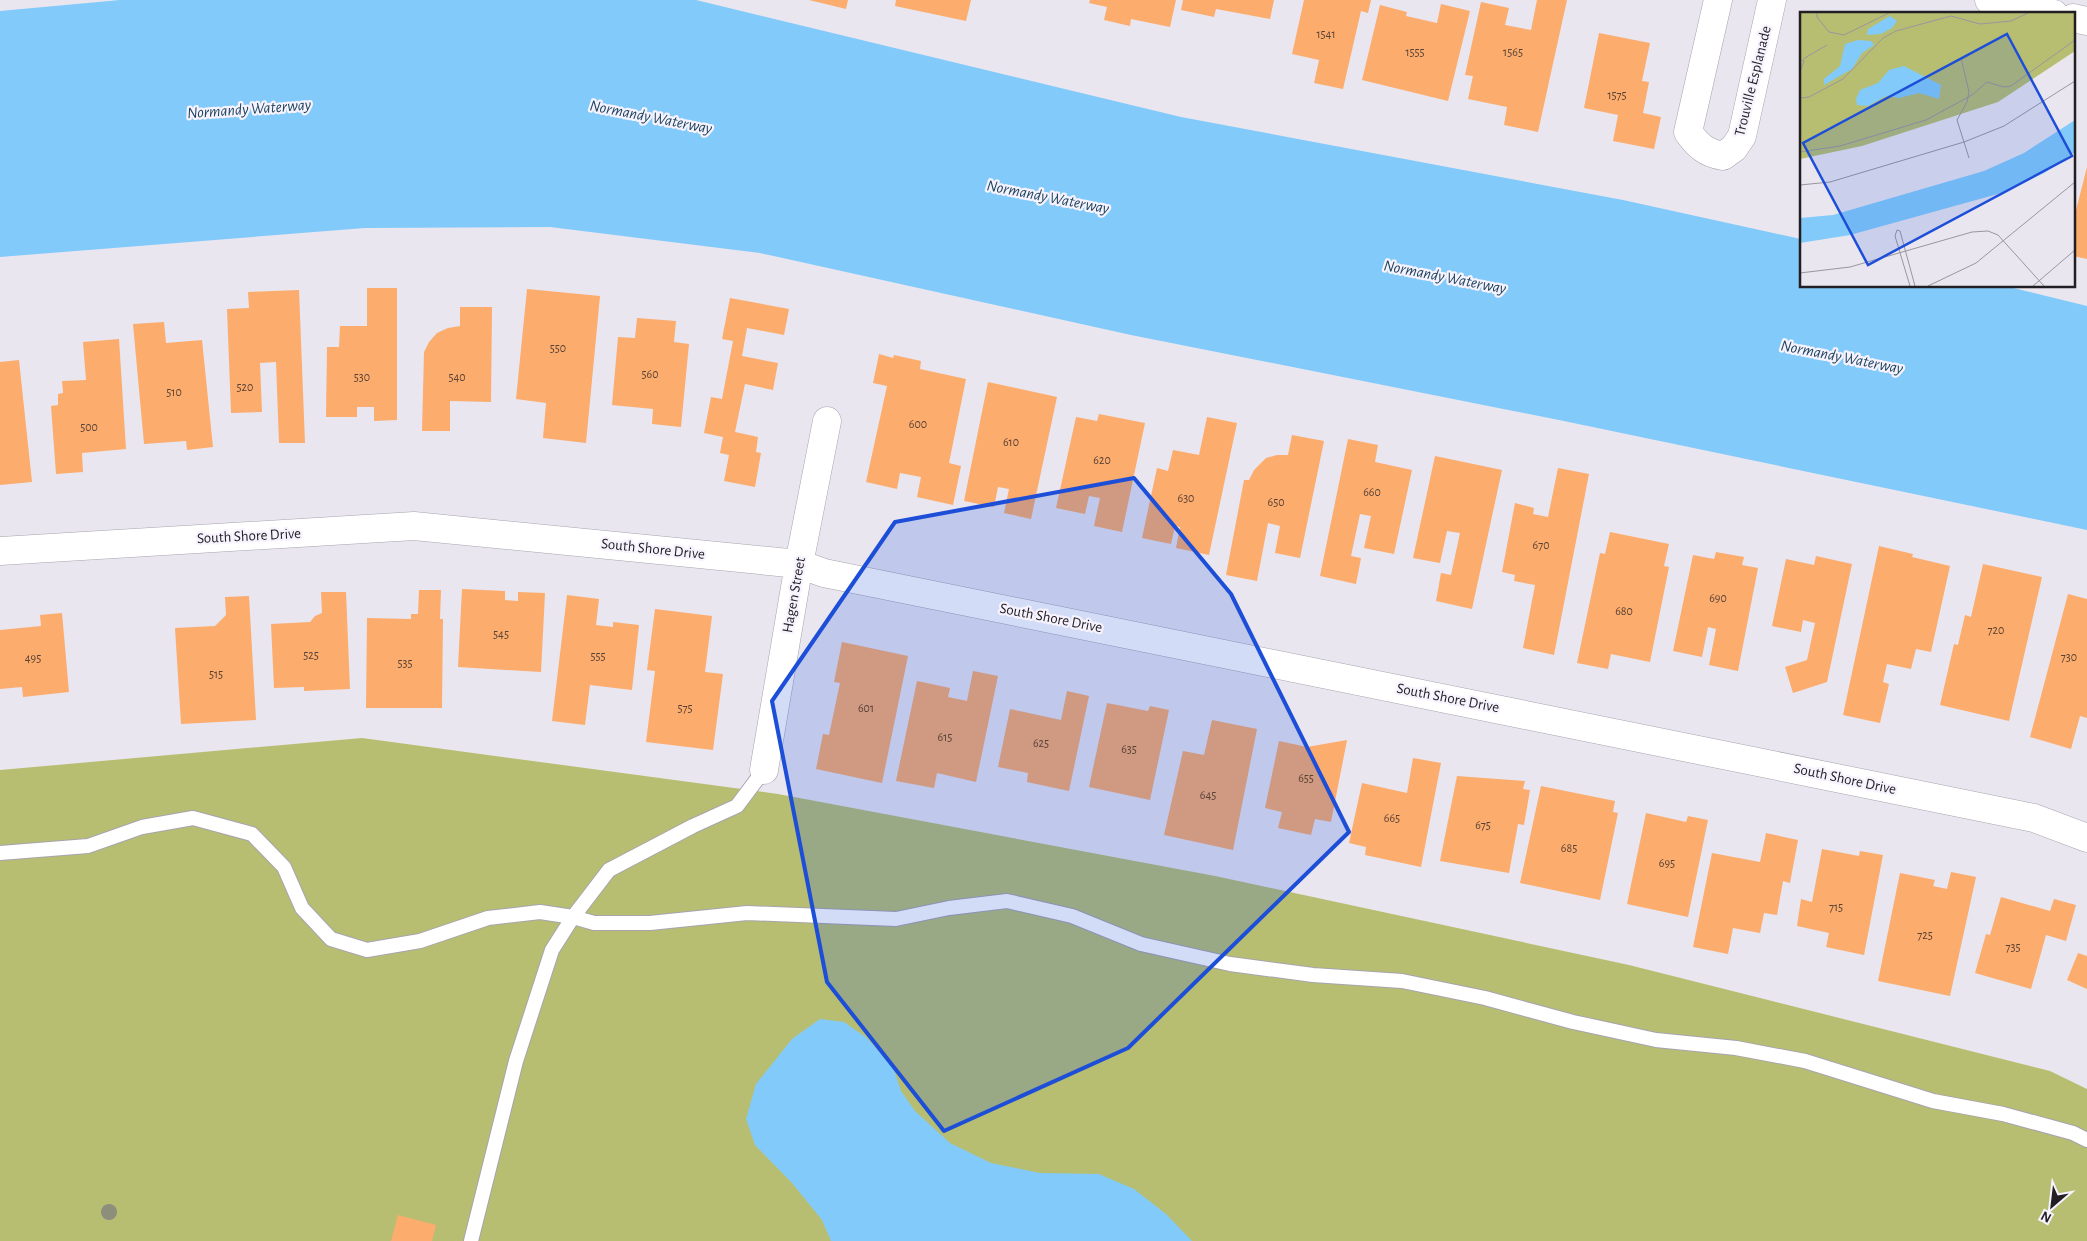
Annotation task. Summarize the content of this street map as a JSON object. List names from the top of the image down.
{
  "streets": {
    "street": ["Trouville Esplanade", "South Shore Drive", "Hagen Street"]
  },
  "crossings": [
    ["South Shore Drive", "Hagen Street"]
  ],
  "water": ["Normandy Waterway"],
  "house_numbers": [
    "1541",
    "1555",
    "1565",
    "1575",
    "550",
    "560",
    "530",
    "540",
    "520",
    "510",
    "600",
    "500",
    "610",
    "620",
    "660",
    "630",
    "650",
    "670",
    "690",
    "680",
    "720",
    "545",
    "525",
    "555",
    "730",
    "495",
    "535",
    "515",
    "575",
    "601",
    "615",
    "625",
    "635",
    "655",
    "645",
    "665",
    "675",
    "685",
    "695",
    "715",
    "725",
    "735"
  ],
  "north": "bottom left"
}
